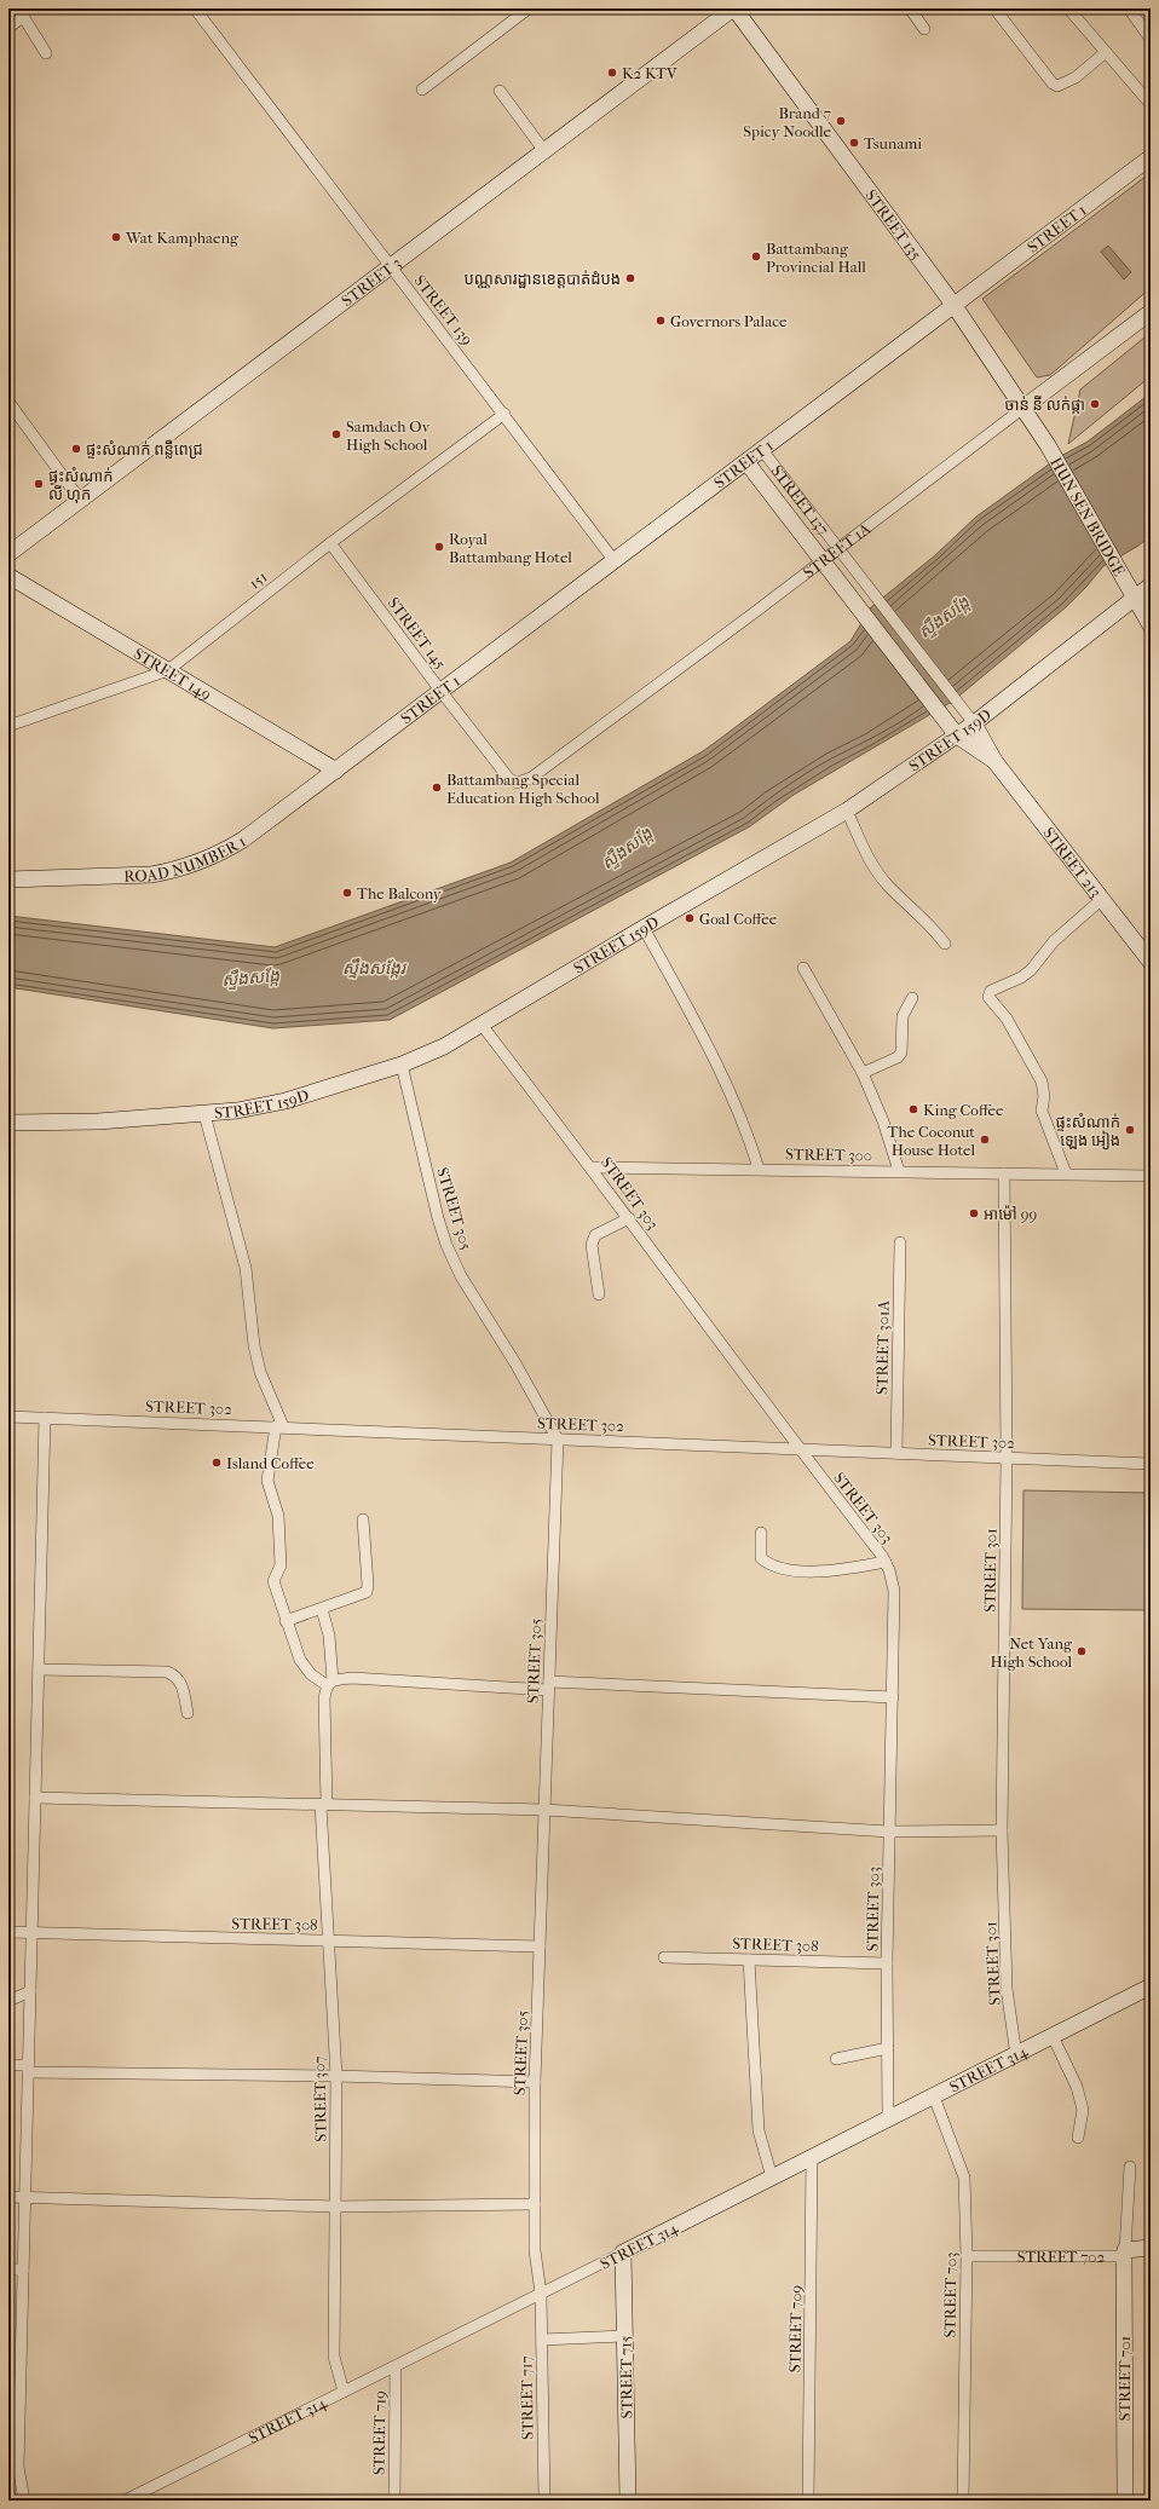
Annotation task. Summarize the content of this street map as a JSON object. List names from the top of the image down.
{
  "streets": {
    "street": [
      "STREET 135",
      "STREET 1",
      "STREET 3",
      "STREET 139",
      "STREET 137",
      "HUN SEN BRIDGE",
      "STREET 1A",
      "151",
      "STREET 145",
      "STREET 149",
      "STREET 159D",
      "ROAD NUMBER 1",
      "STREET 213",
      "STREET 300",
      "STREET 303",
      "STREET 305",
      "STREET 301A",
      "STREET 302",
      "STREET 301",
      "STREET 308",
      "STREET 314",
      "STREET 307",
      "STREET 702",
      "STREET 703",
      "STREET 709",
      "STREET 715",
      "STREET 701",
      "STREET 717",
      "STREET 719"
    ]
  },
  "crossings": [
    ["STREET 135", "STREET 1"],
    ["STREET 135", "STREET 3"],
    ["STREET 135", "HUN SEN BRIDGE"],
    ["STREET 135", "STREET 1A"],
    ["STREET 1", "STREET 139"],
    ["STREET 1", "STREET 137"],
    ["STREET 1", "STREET 145"],
    ["STREET 1", "STREET 149"],
    ["STREET 1", "ROAD NUMBER 1"],
    ["STREET 3", "STREET 139"],
    ["STREET 139", "151"],
    ["STREET 137", "STREET 1A"],
    ["STREET 137", "STREET 213"],
    ["HUN SEN BRIDGE", "STREET 159D"],
    ["STREET 1A", "STREET 145"],
    ["STREET 1A", "STREET 213"],
    ["151", "STREET 145"],
    ["151", "STREET 149"],
    ["STREET 149", "ROAD NUMBER 1"],
    ["STREET 159D", "STREET 213"],
    ["STREET 159D", "STREET 303"],
    ["STREET 159D", "STREET 305"],
    ["STREET 300", "STREET 303"],
    ["STREET 300", "STREET 301"],
    ["STREET 303", "STREET 302"],
    ["STREET 303", "STREET 308"],
    ["STREET 303", "STREET 314"],
    ["STREET 305", "STREET 302"],
    ["STREET 305", "STREET 308"],
    ["STREET 305", "STREET 314"],
    ["STREET 305", "STREET 717"],
    ["STREET 301A", "STREET 302"],
    ["STREET 302", "STREET 301"],
    ["STREET 301", "STREET 314"],
    ["STREET 308", "STREET 307"],
    ["STREET 314", "STREET 307"],
    ["STREET 314", "STREET 703"],
    ["STREET 314", "STREET 709"],
    ["STREET 314", "STREET 715"],
    ["STREET 314", "STREET 717"],
    ["STREET 314", "STREET 719"],
    ["STREET 702", "STREET 703"],
    ["STREET 702", "STREET 701"]
  ],
  "water": ["ស្ទឹងសង្កែ", "ស្ទឹងសង្កែរ"],
  "places": [
    "K2 KTV",
    "Brand 7 Spicy Noodle",
    "Tsunami",
    "Wat Kamphaeng",
    "Battambang Provincial Hall",
    "បណ្ណសារដ្ឋានខេត្តបាត់ដំបង",
    "Governors Palace",
    "ចាន់ នី លក់ផ្កា",
    "Samdach Ov High School",
    "ផ្ទះសំណាក់ ពន្លឺពេជ្រ",
    "ផ្ទះសំណាក់ លី ហុក",
    "Royal Battambang Hotel",
    "Battambang Special Education High School",
    "The Balcony",
    "Goal Coffee",
    "King Coffee",
    "ផ្ទះសំណាក់ ឡេង អៀង",
    "The Coconut House Hotel",
    "អាម៉ៅ 99",
    "Island Coffee",
    "Net Yang High School"
  ]
}
